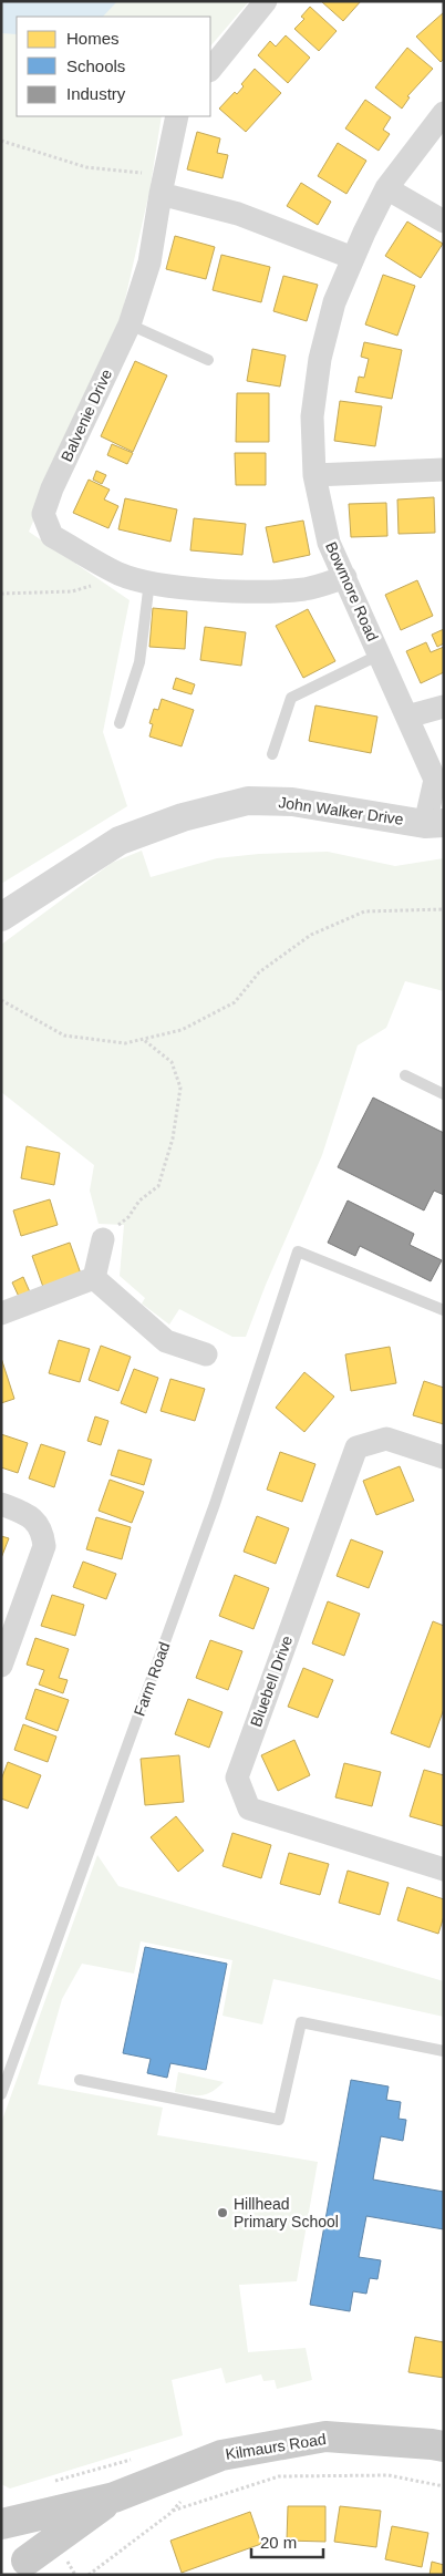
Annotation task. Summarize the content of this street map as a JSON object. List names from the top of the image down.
{
  "streets": {
    "main road": ["Kilmaurs Road"],
    "street": [
      "Balvenie Drive",
      "Bowmore Road",
      "John Walker Drive",
      "Bluebell Drive"
    ],
    "lane": ["Farm Road"]
  },
  "crossings": [
    ["Balvenie Drive", "Bowmore Road"],
    ["Bowmore Road", "John Walker Drive"]
  ],
  "places": ["Hillhead Primary School"],
  "legend": ["Homes", "Schools", "Industry"],
  "scale_bar": "20 m"
}
